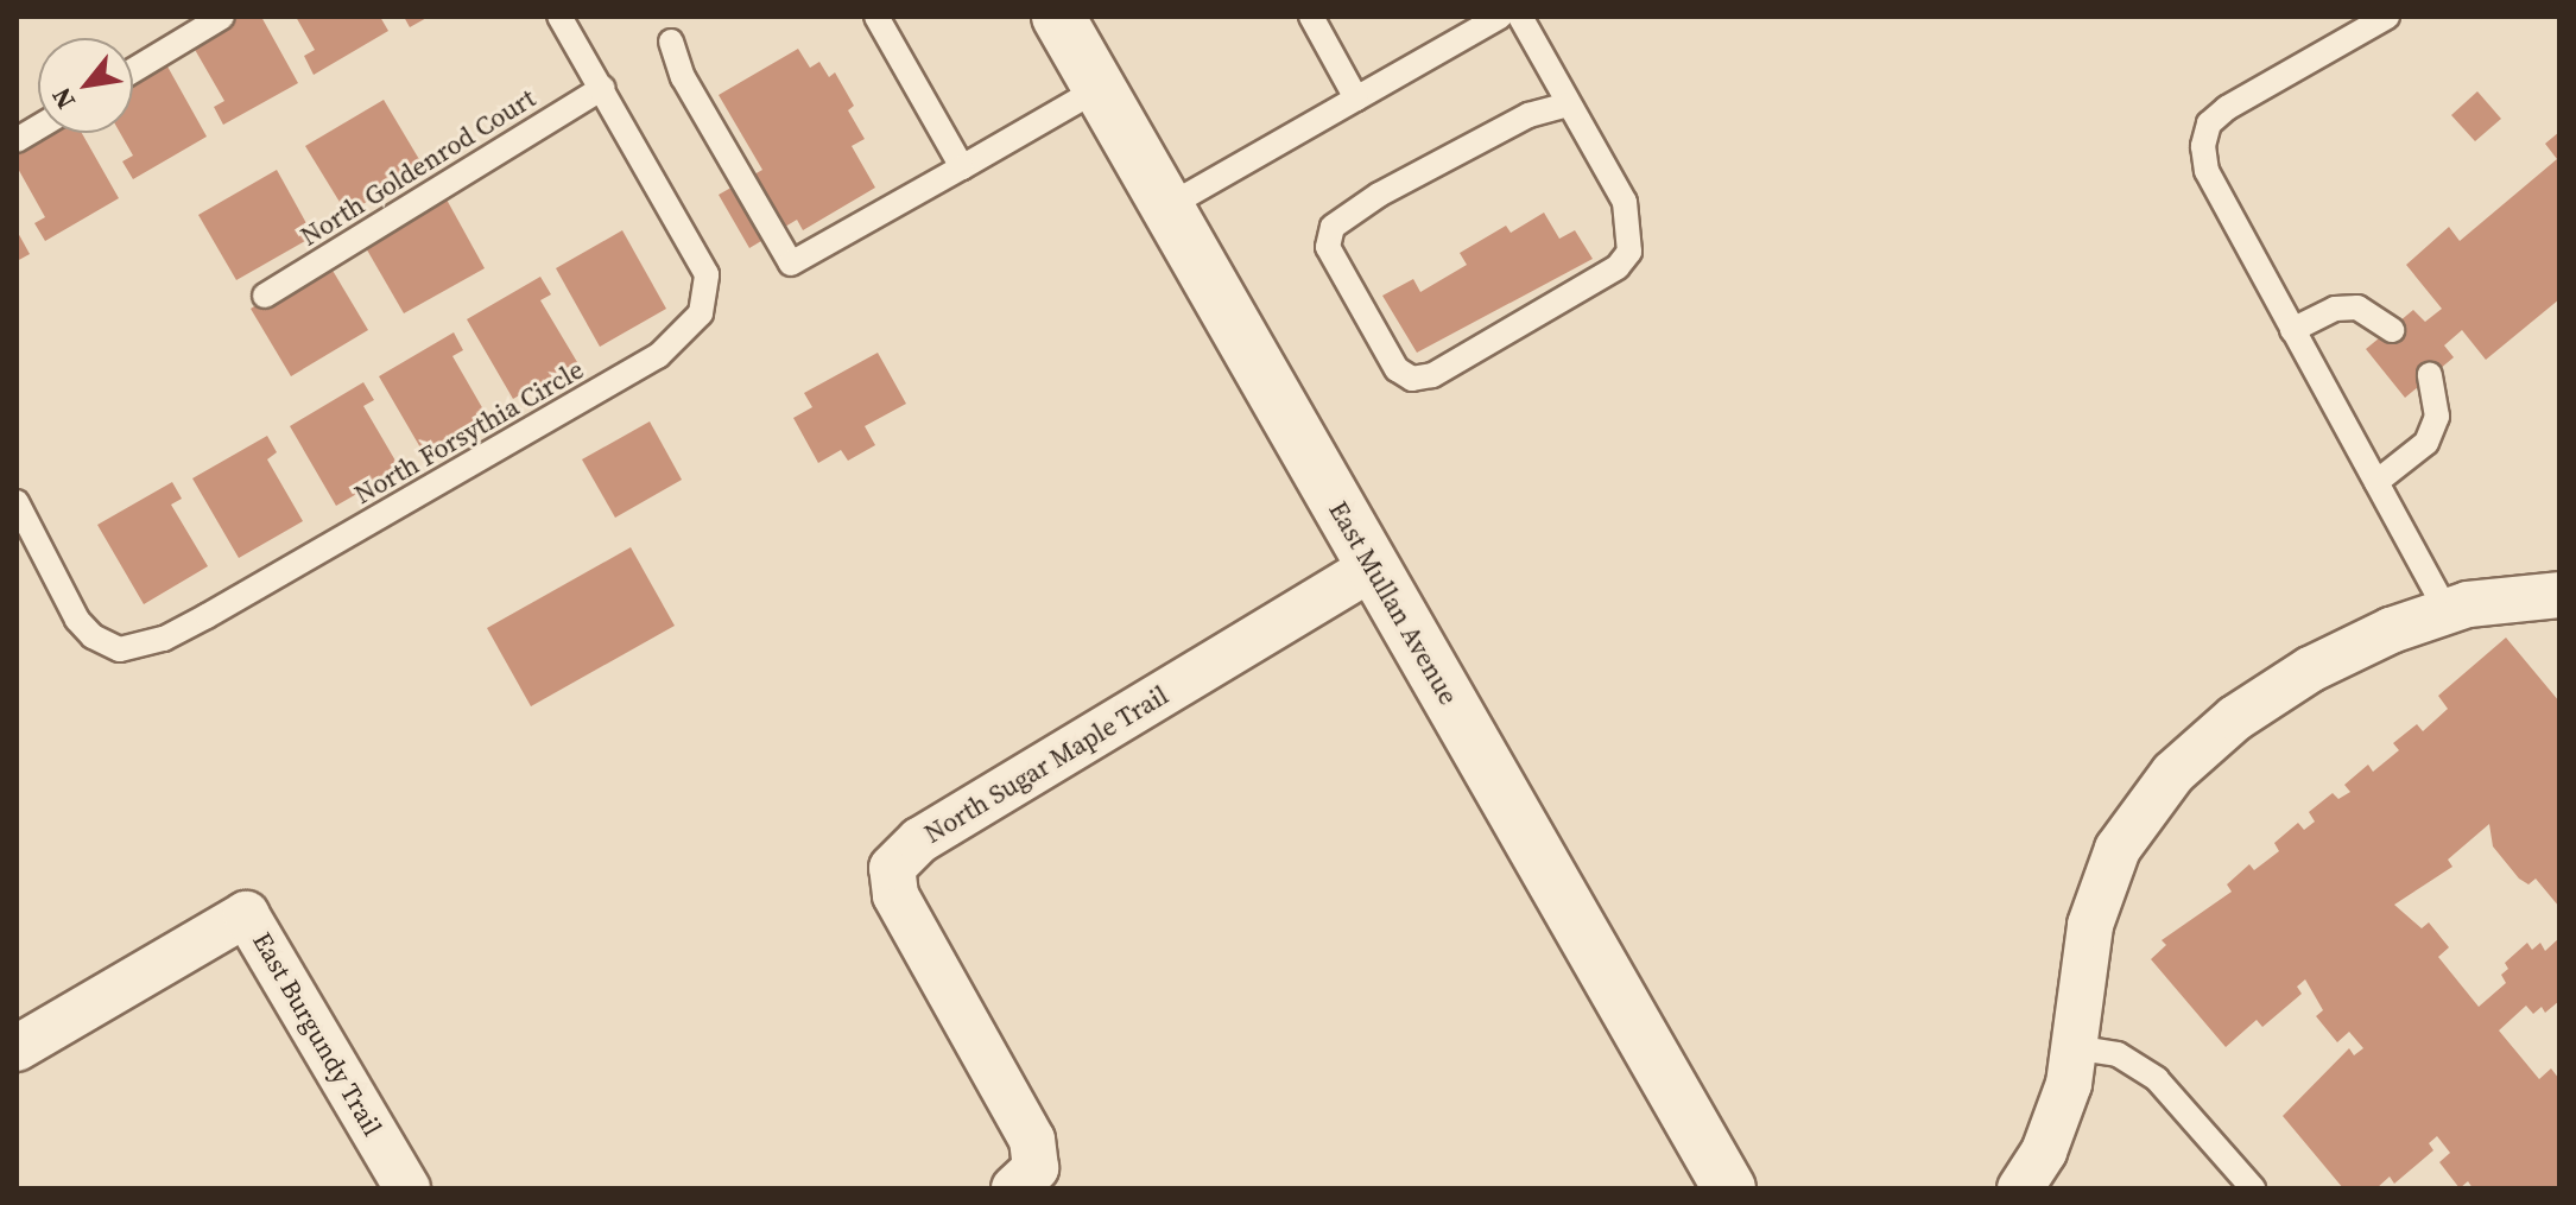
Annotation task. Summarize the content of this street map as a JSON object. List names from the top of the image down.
{
  "streets": {
    "main road": ["East Mullan Avenue"],
    "street": ["North Sugar Maple Trail", "East Burgundy Trail"],
    "lane": ["North Goldenrod Court", "North Forsythia Circle"]
  },
  "crossings": [
    ["North Goldenrod Court", "North Forsythia Circle"],
    ["East Mullan Avenue", "North Sugar Maple Trail"]
  ],
  "north": "bottom left"
}
